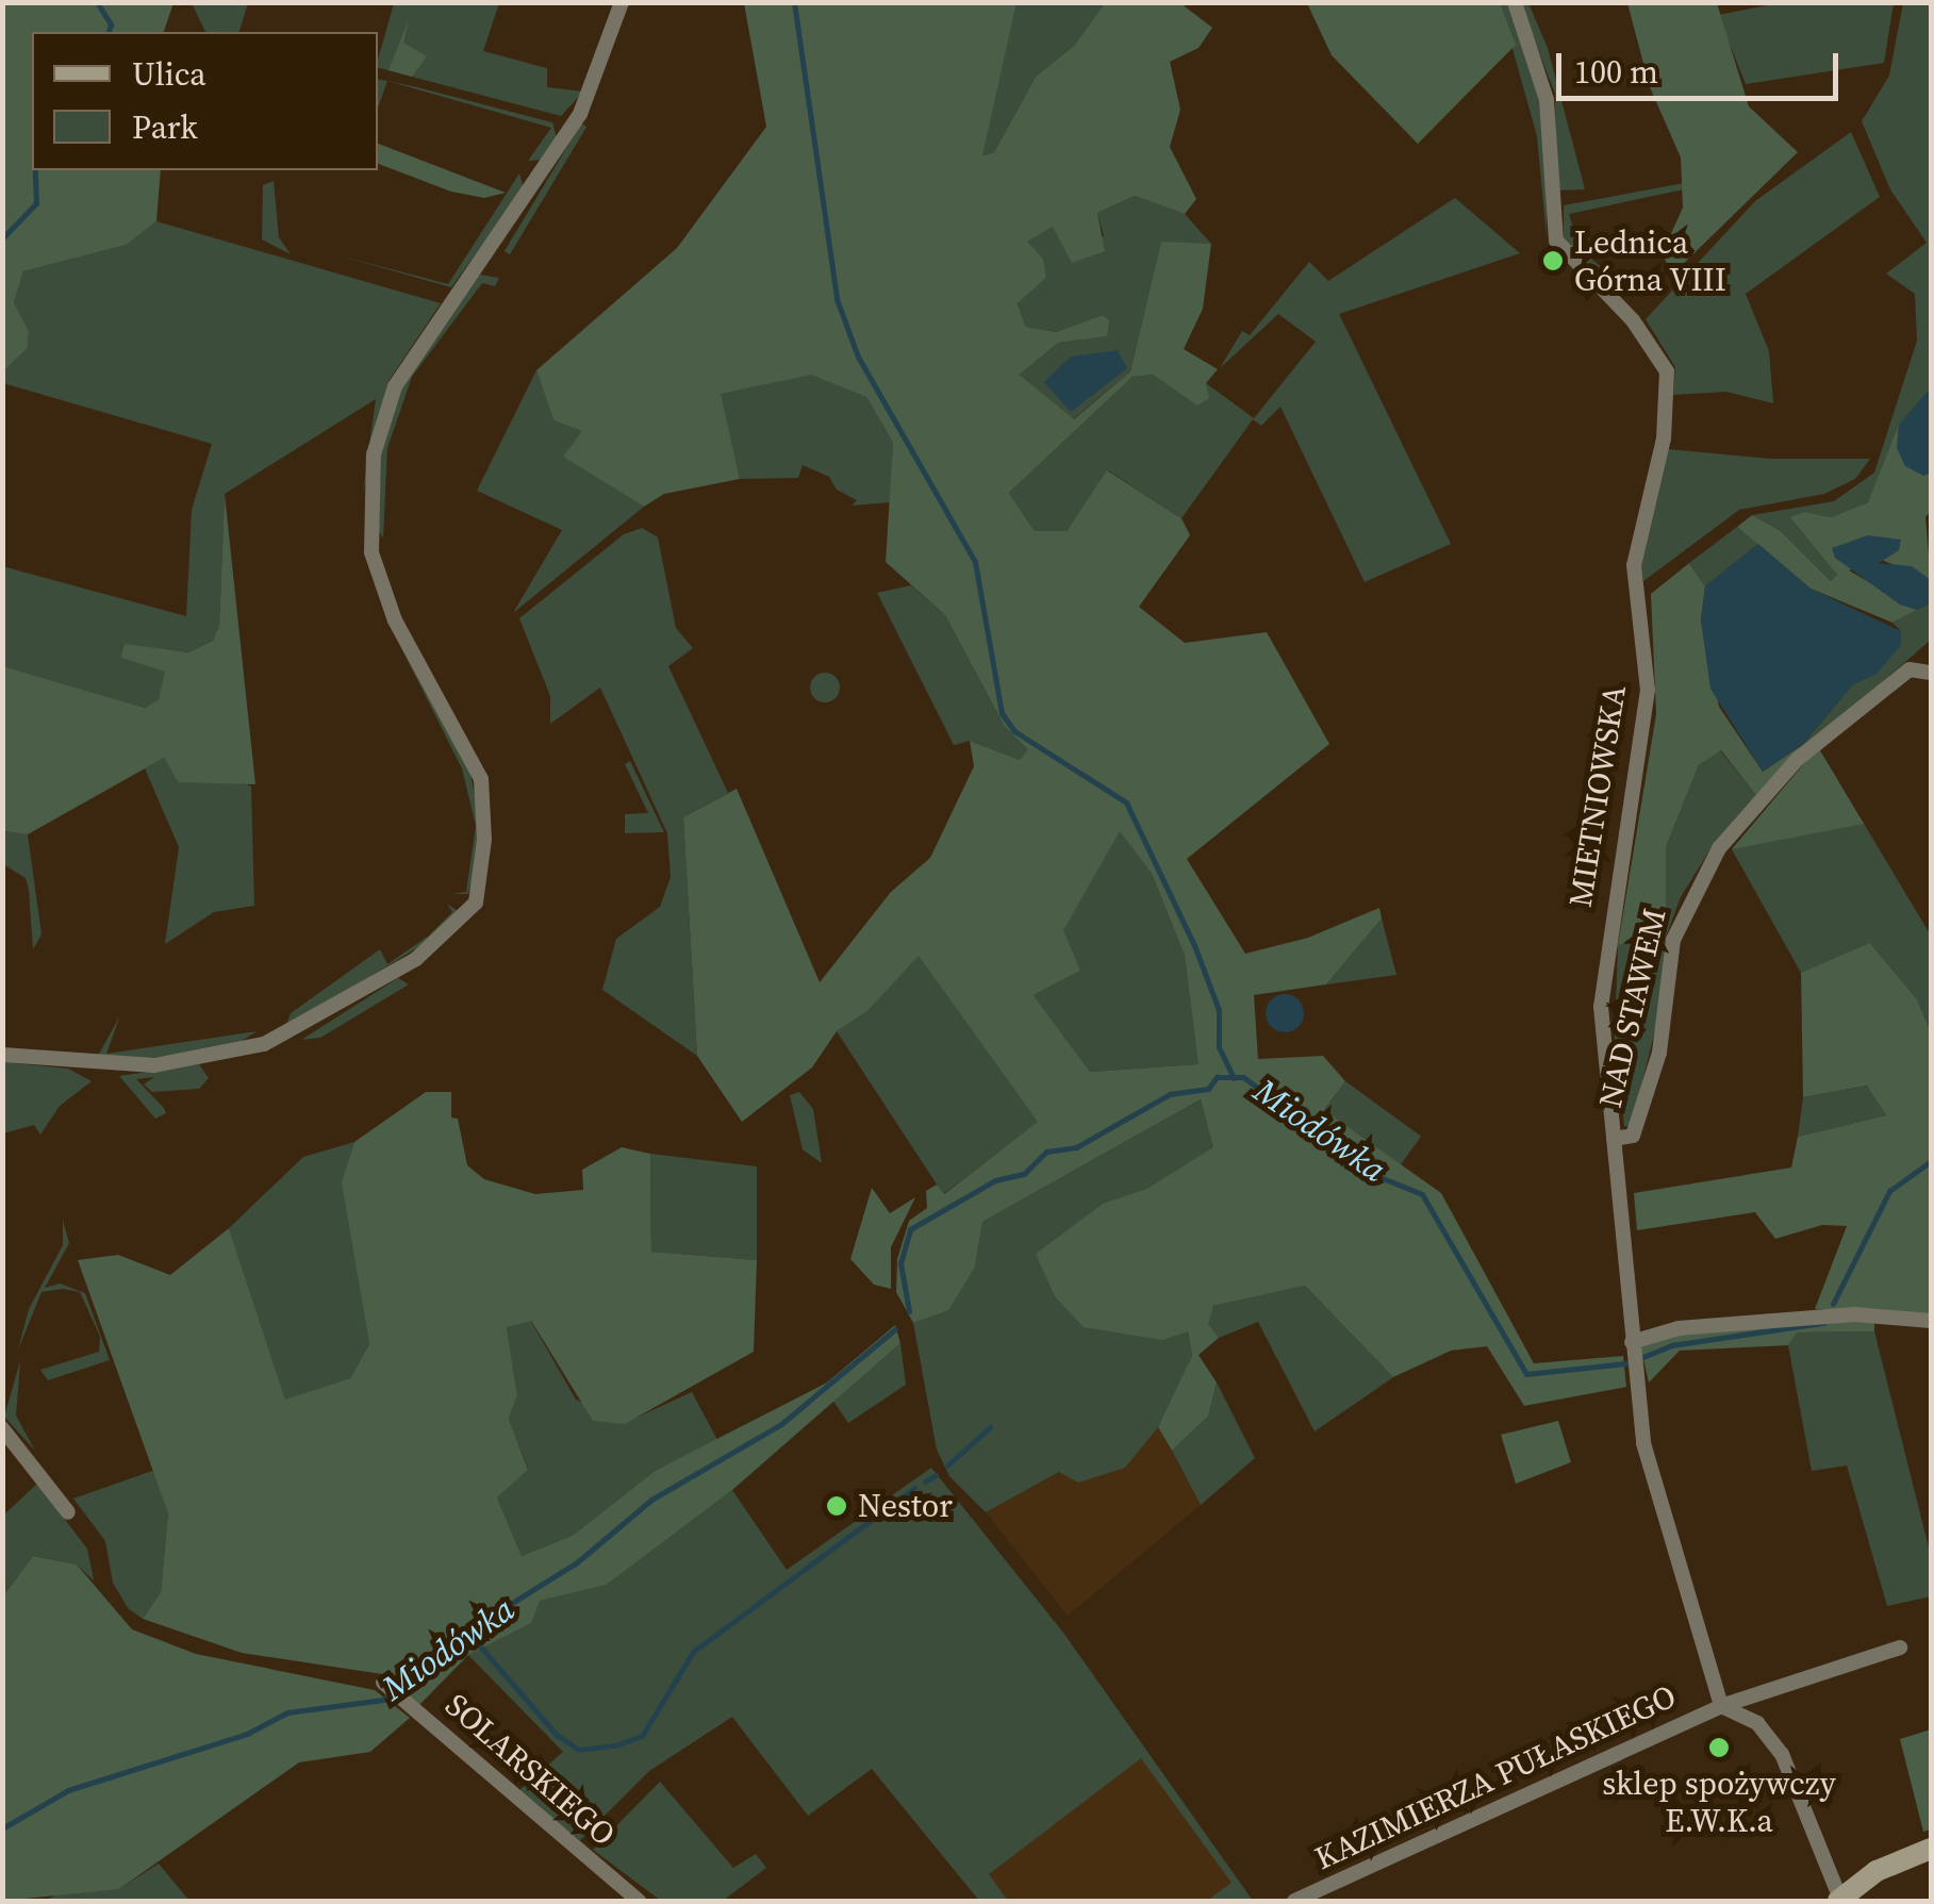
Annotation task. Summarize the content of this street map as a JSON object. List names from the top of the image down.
{
  "streets": {
    "street": [
      "MIETNIOWSKA",
      "NAD STAWEM",
      "SOLARSKIEGO",
      "KAZIMIERZA PUŁASKIEGO"
    ]
  },
  "crossings": [
    ["MIETNIOWSKA", "NAD STAWEM"],
    ["MIETNIOWSKA", "KAZIMIERZA PUŁASKIEGO"]
  ],
  "water": ["Miodówka"],
  "places": ["Lednica Górna VIII", "Nestor", "sklep spożywczy E.W.K.a"],
  "legend": ["Ulica", "Park"],
  "scale_bar": "100 m"
}
